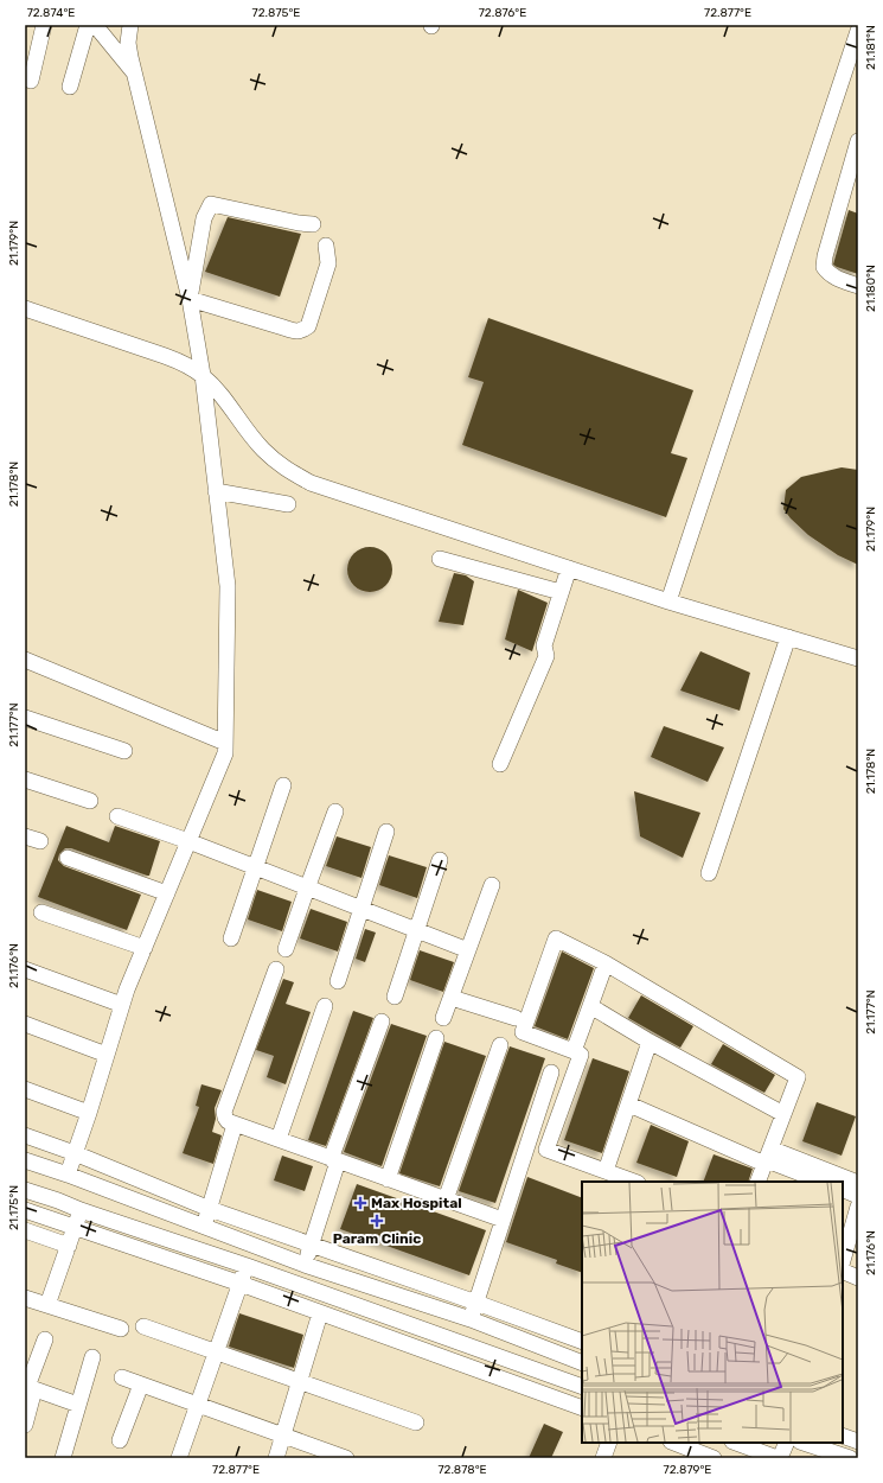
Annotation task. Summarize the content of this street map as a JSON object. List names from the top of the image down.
{
  "places": {
    "health": ["Max Hospital", "Param Clinic"]
  },
  "coordinates": [
    "72.874°E",
    "72.875°E",
    "72.876°E",
    "72.877°E",
    "21.181°N",
    "21.179°N",
    "21.180°N",
    "21.178°N",
    "21.177°N",
    "21.176°N",
    "21.175°N",
    "72.878°E",
    "72.879°E"
  ]
}
